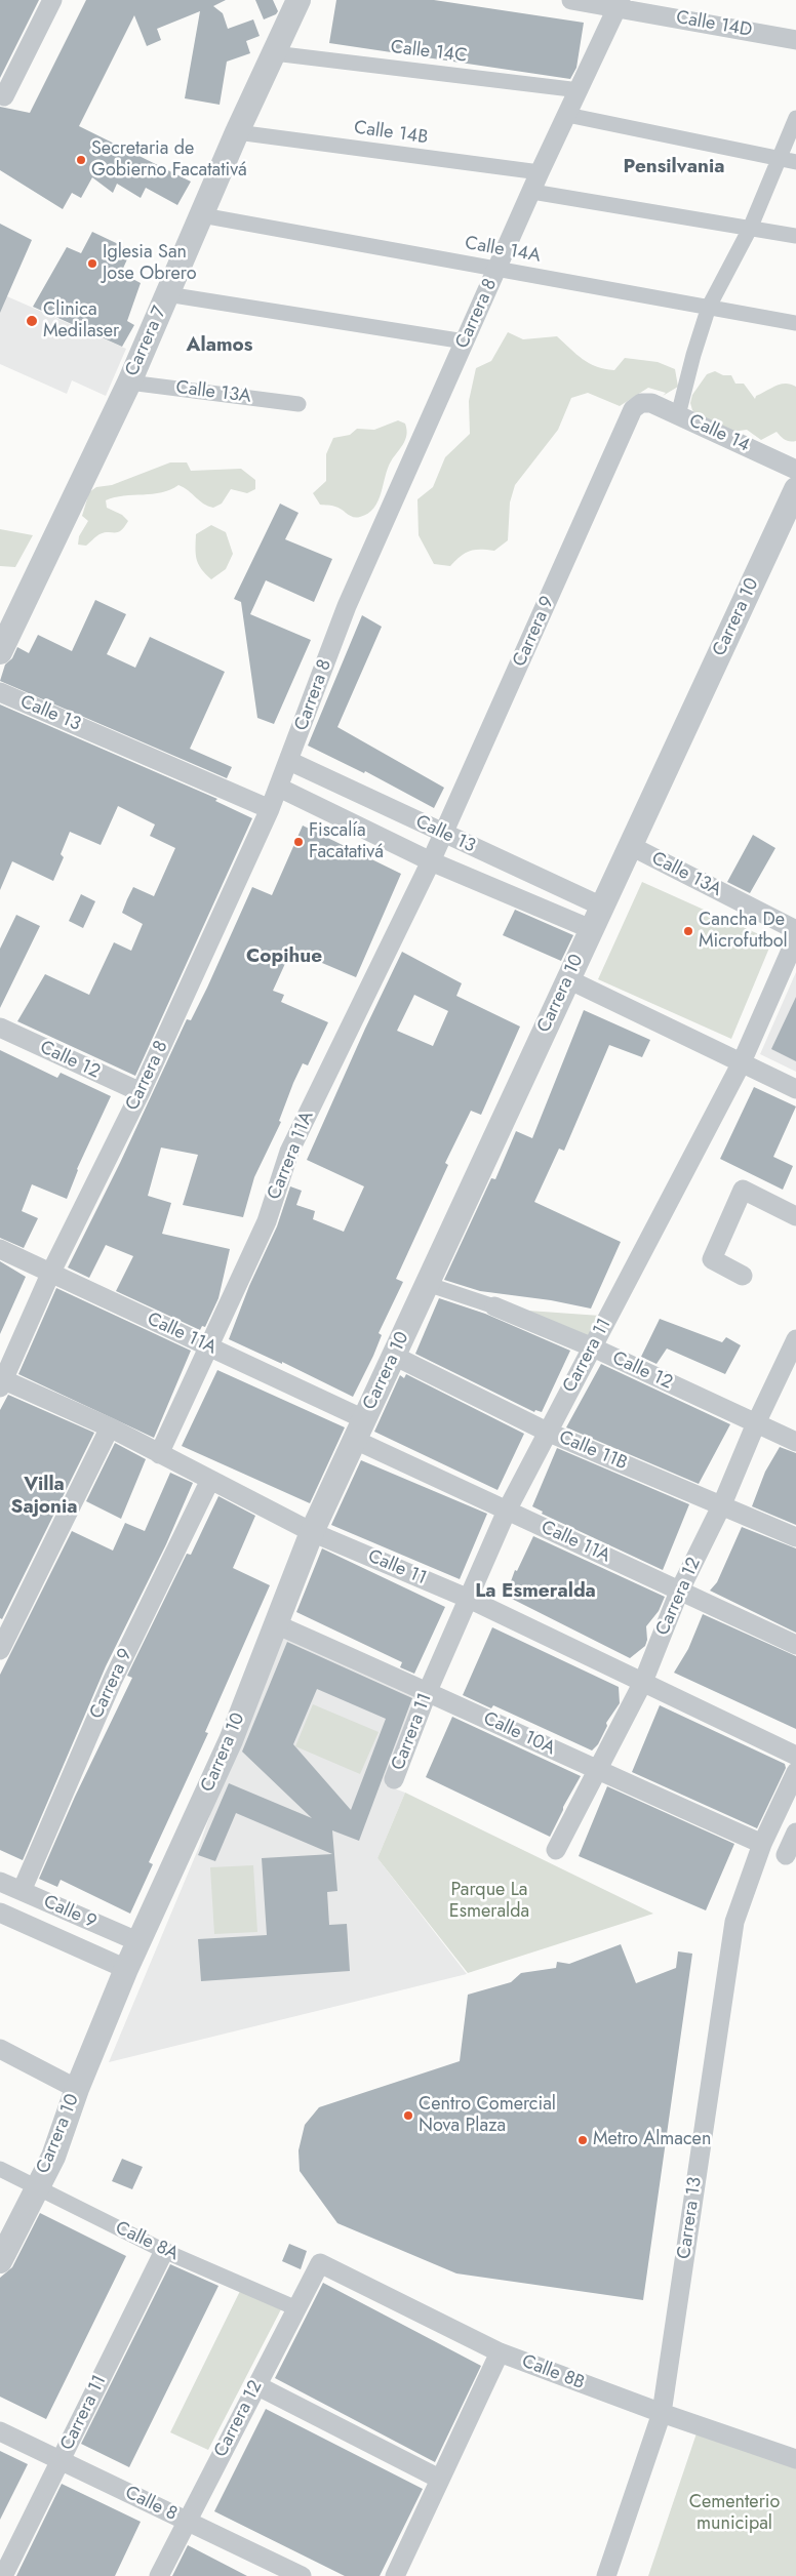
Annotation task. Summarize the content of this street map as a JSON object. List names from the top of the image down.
{
  "streets": {
    "street": [
      "Calle 14D",
      "Calle 14C",
      "Calle 14B",
      "Calle 14A",
      "Carrera 8",
      "Carrera 7",
      "Calle 13A",
      "Calle 14",
      "Carrera 10",
      "Carrera 9",
      "Calle 13",
      "Calle 12",
      "Carrera 11A",
      "Calle 11A",
      "Carrera 11",
      "Calle 11B",
      "Calle 11",
      "Carrera 12",
      "Calle 10A",
      "Calle 9",
      "Carrera 13",
      "Calle 8A",
      "Calle 8B",
      "Calle 8"
    ]
  },
  "crossings": [
    ["Calle 14D", "Carrera 8"],
    ["Calle 14C", "Carrera 8"],
    ["Calle 14C", "Carrera 7"],
    ["Calle 14B", "Carrera 8"],
    ["Calle 14B", "Carrera 7"],
    ["Calle 14A", "Carrera 8"],
    ["Calle 14A", "Carrera 7"],
    ["Carrera 8", "Calle 13"],
    ["Carrera 8", "Calle 12"],
    ["Carrera 8", "Calle 11A"],
    ["Carrera 8", "Calle 11"],
    ["Carrera 7", "Calle 13A"],
    ["Calle 13A", "Carrera 10"],
    ["Calle 14", "Carrera 9"],
    ["Carrera 10", "Calle 13"],
    ["Carrera 10", "Calle 12"],
    ["Carrera 10", "Calle 11A"],
    ["Carrera 10", "Calle 11B"],
    ["Carrera 10", "Calle 11"],
    ["Carrera 10", "Calle 10A"],
    ["Carrera 10", "Calle 9"],
    ["Carrera 10", "Calle 8A"],
    ["Carrera 9", "Calle 13"],
    ["Carrera 9", "Carrera 11A"],
    ["Carrera 9", "Calle 11"],
    ["Carrera 9", "Calle 9"],
    ["Calle 13", "Carrera 11A"],
    ["Calle 12", "Carrera 11"],
    ["Calle 12", "Carrera 12"],
    ["Carrera 11A", "Calle 11A"],
    ["Carrera 11A", "Calle 11"],
    ["Calle 11A", "Carrera 11"],
    ["Calle 11A", "Carrera 12"],
    ["Carrera 11", "Calle 11B"],
    ["Carrera 11", "Calle 11"],
    ["Carrera 11", "Calle 10A"],
    ["Carrera 11", "Calle 8A"],
    ["Carrera 11", "Calle 8"],
    ["Calle 11B", "Carrera 12"],
    ["Calle 11", "Carrera 12"],
    ["Carrera 12", "Calle 10A"],
    ["Carrera 12", "Calle 8A"],
    ["Carrera 12", "Calle 8B"],
    ["Carrera 12", "Calle 8"],
    ["Calle 10A", "Carrera 13"],
    ["Carrera 13", "Calle 8B"]
  ],
  "districts": [
    "Pensilvania",
    "Alamos",
    "Copihue",
    "Villa Sajonia",
    "La Esmeralda"
  ],
  "parks": ["Parque La Esmeralda", "Cementerio municipal"],
  "places": [
    "Secretaria de Gobierno Facatativá",
    "Iglesia San Jose Obrero",
    "Clinica Medilaser",
    "Fiscalía Facatativá",
    "Cancha De Microfutbol",
    "Centro Comercial Nova Plaza",
    "Metro Almacen"
  ]
}
